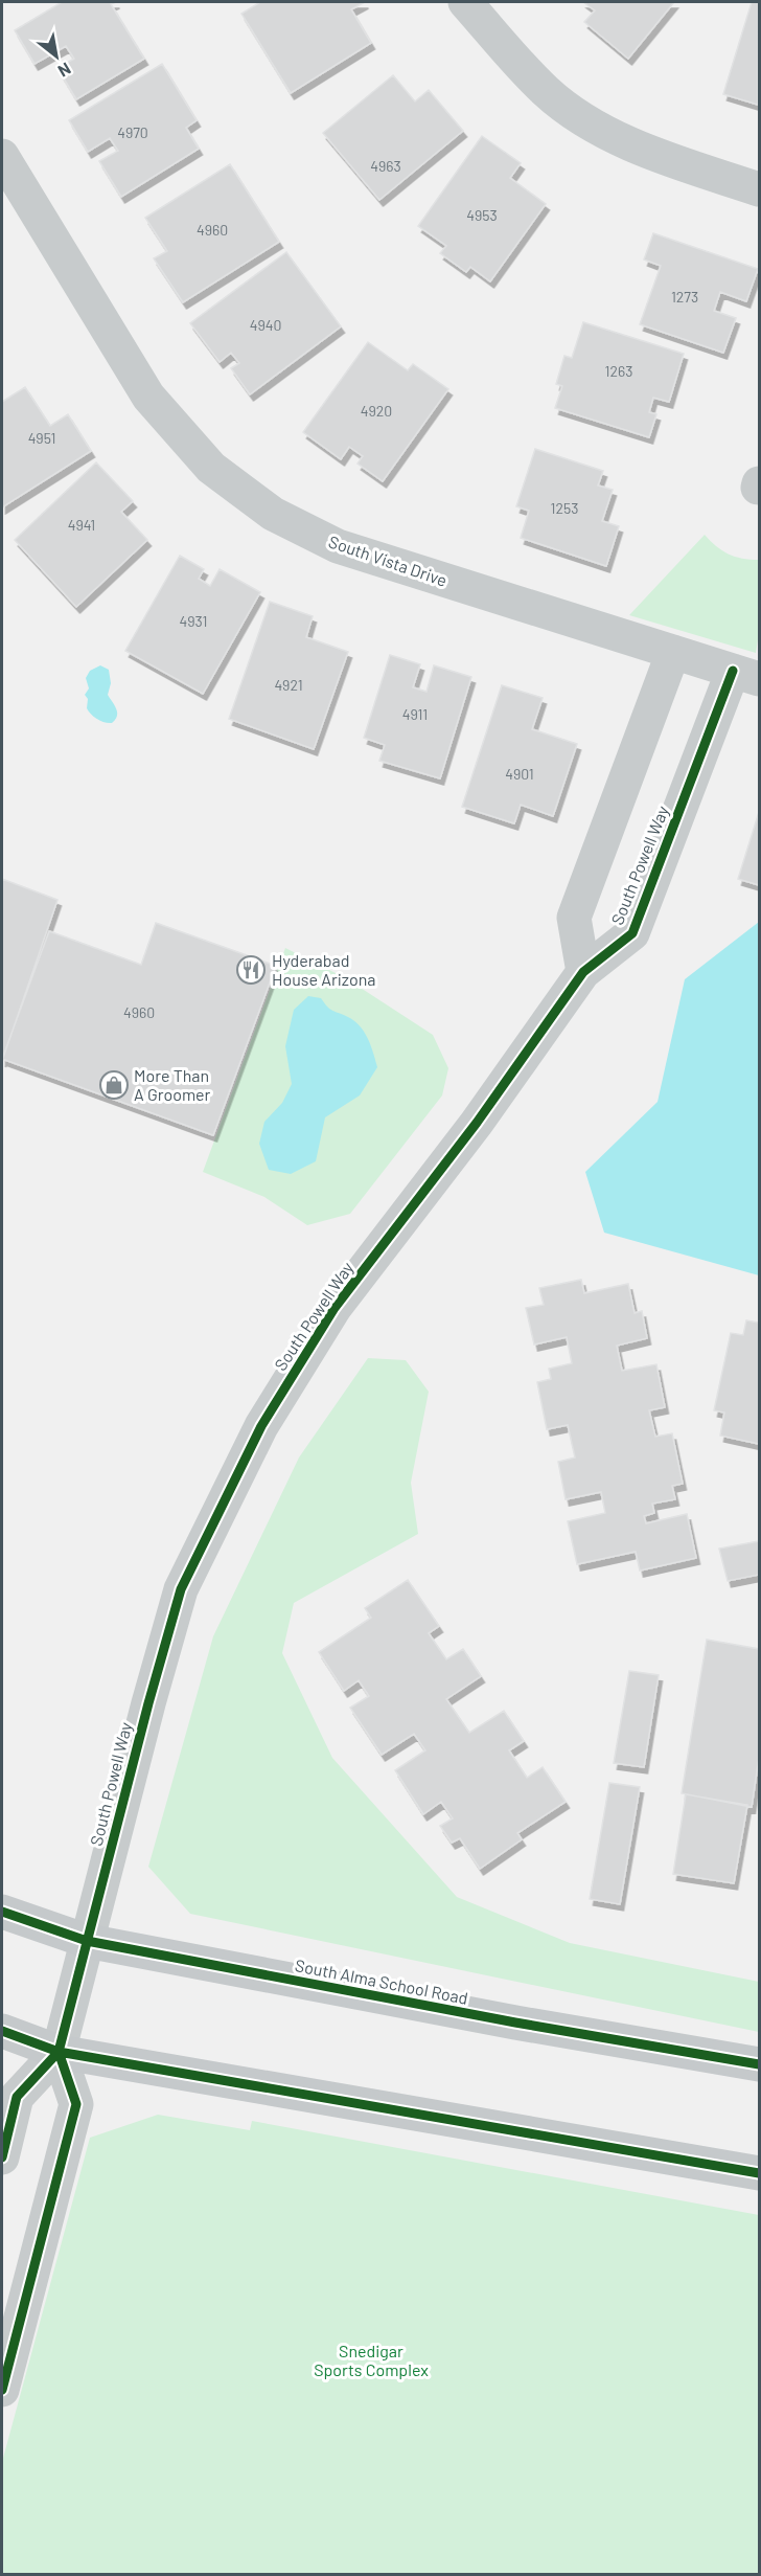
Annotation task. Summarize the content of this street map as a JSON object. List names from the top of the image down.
{
  "streets": {
    "main road": ["South Alma School Road"],
    "street": ["South Vista Drive", "South Powell Way"]
  },
  "crossings": [
    ["South Vista Drive", "South Powell Way"],
    ["South Powell Way", "South Alma School Road"]
  ],
  "parks": ["Snedigar Sports Complex"],
  "places": {
    "restaurant": ["Hyderabad House Arizona"],
    "shop": ["More Than A Groomer"]
  },
  "house_numbers": [
    "4970",
    "4963",
    "4953",
    "4960",
    "1273",
    "4940",
    "1263",
    "4920",
    "4951",
    "1253",
    "4941",
    "4931",
    "4921",
    "4911",
    "4901",
    "4960"
  ],
  "north": "bottom right"
}
